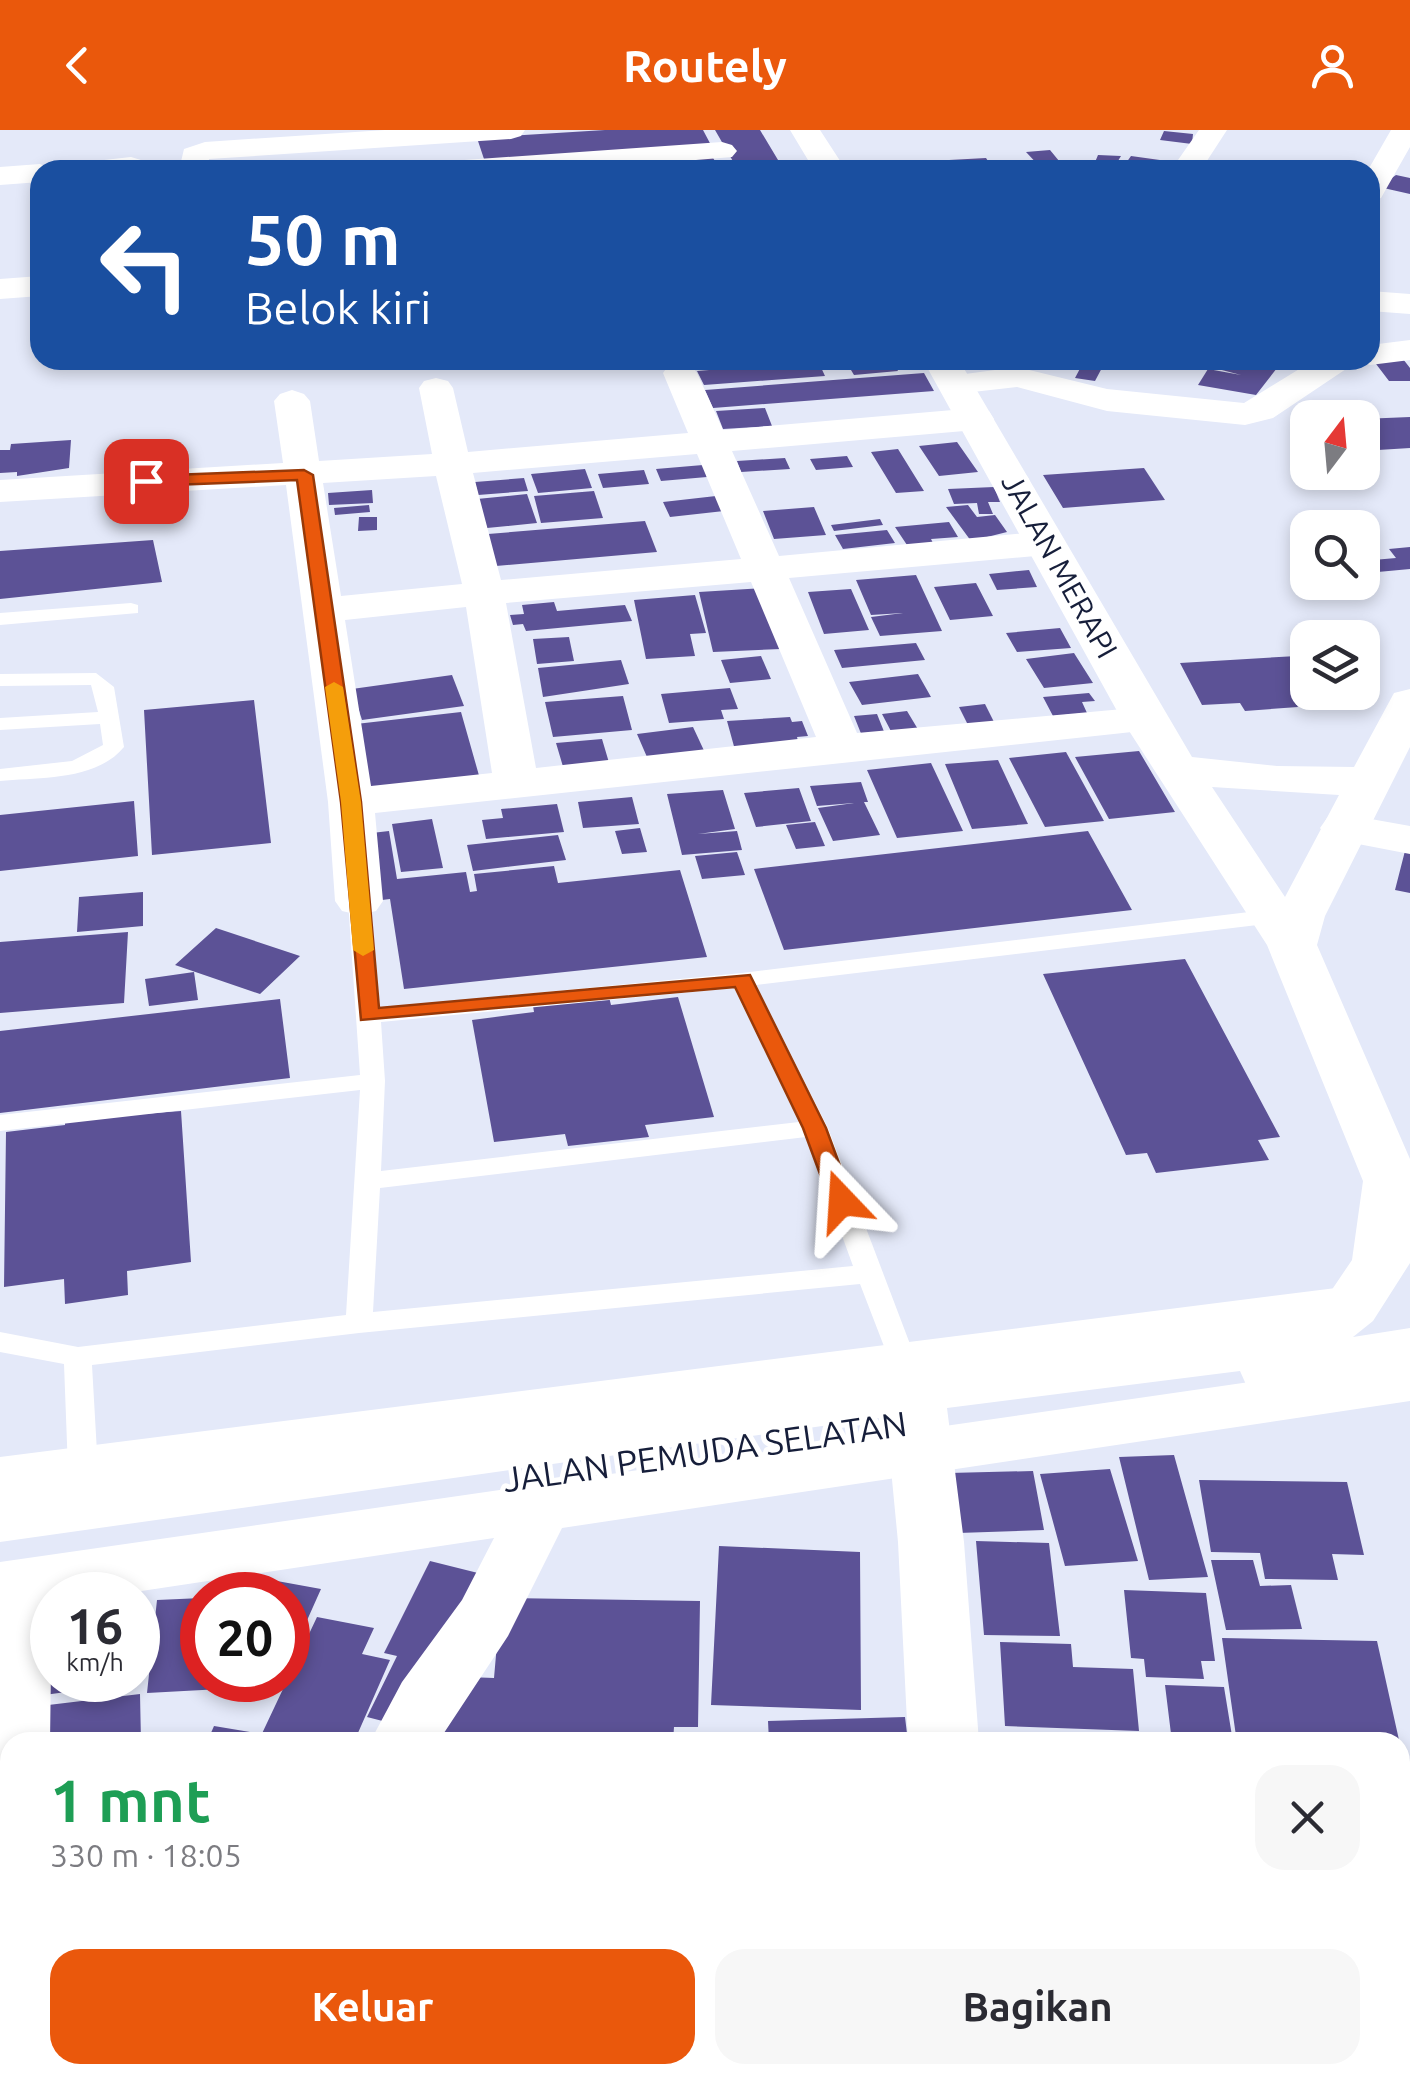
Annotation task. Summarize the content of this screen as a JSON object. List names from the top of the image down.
{
  "streets": {
    "main road": ["JALAN MERAPI", "JALAN PEMUDA SELATAN"]
  },
  "north": "top",
  "page": {
    "header": "Routely",
    "turn": ["50 m", "Belok kiri"],
    "speed": "16 km/h",
    "limit": "20",
    "heading": ["1 mnt", "330 m · 18:05"],
    "buttons": ["Keluar", "Bagikan"]
  }
}
